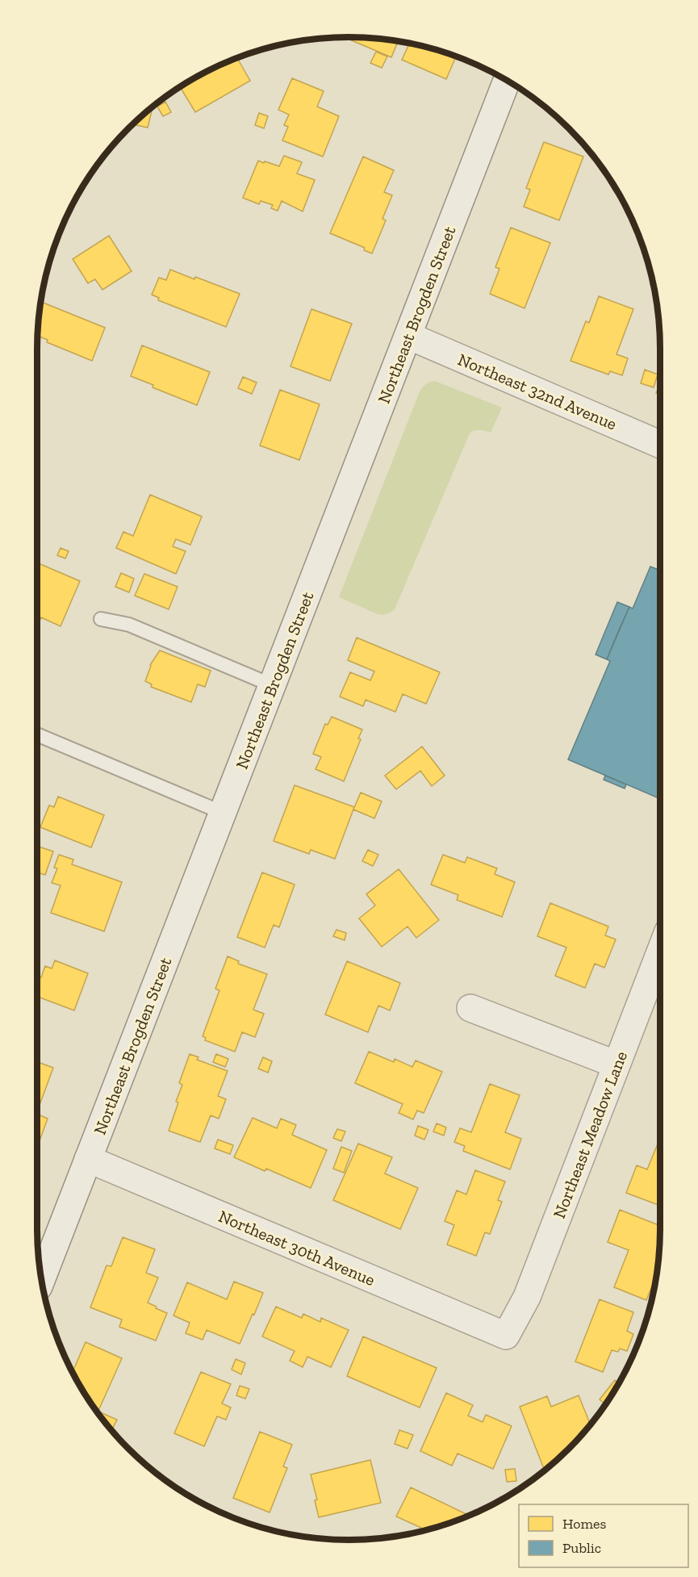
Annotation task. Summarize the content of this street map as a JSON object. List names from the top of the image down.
{
  "streets": {
    "street": [
      "Northeast Brogden Street",
      "Northeast 32nd Avenue",
      "Northeast Meadow Lane",
      "Northeast 30th Avenue"
    ]
  },
  "crossings": [
    ["Northeast Brogden Street", "Northeast 32nd Avenue"],
    ["Northeast Brogden Street", "Northeast 30th Avenue"],
    ["Northeast Meadow Lane", "Northeast 30th Avenue"]
  ],
  "legend": ["Homes", "Public"]
}
